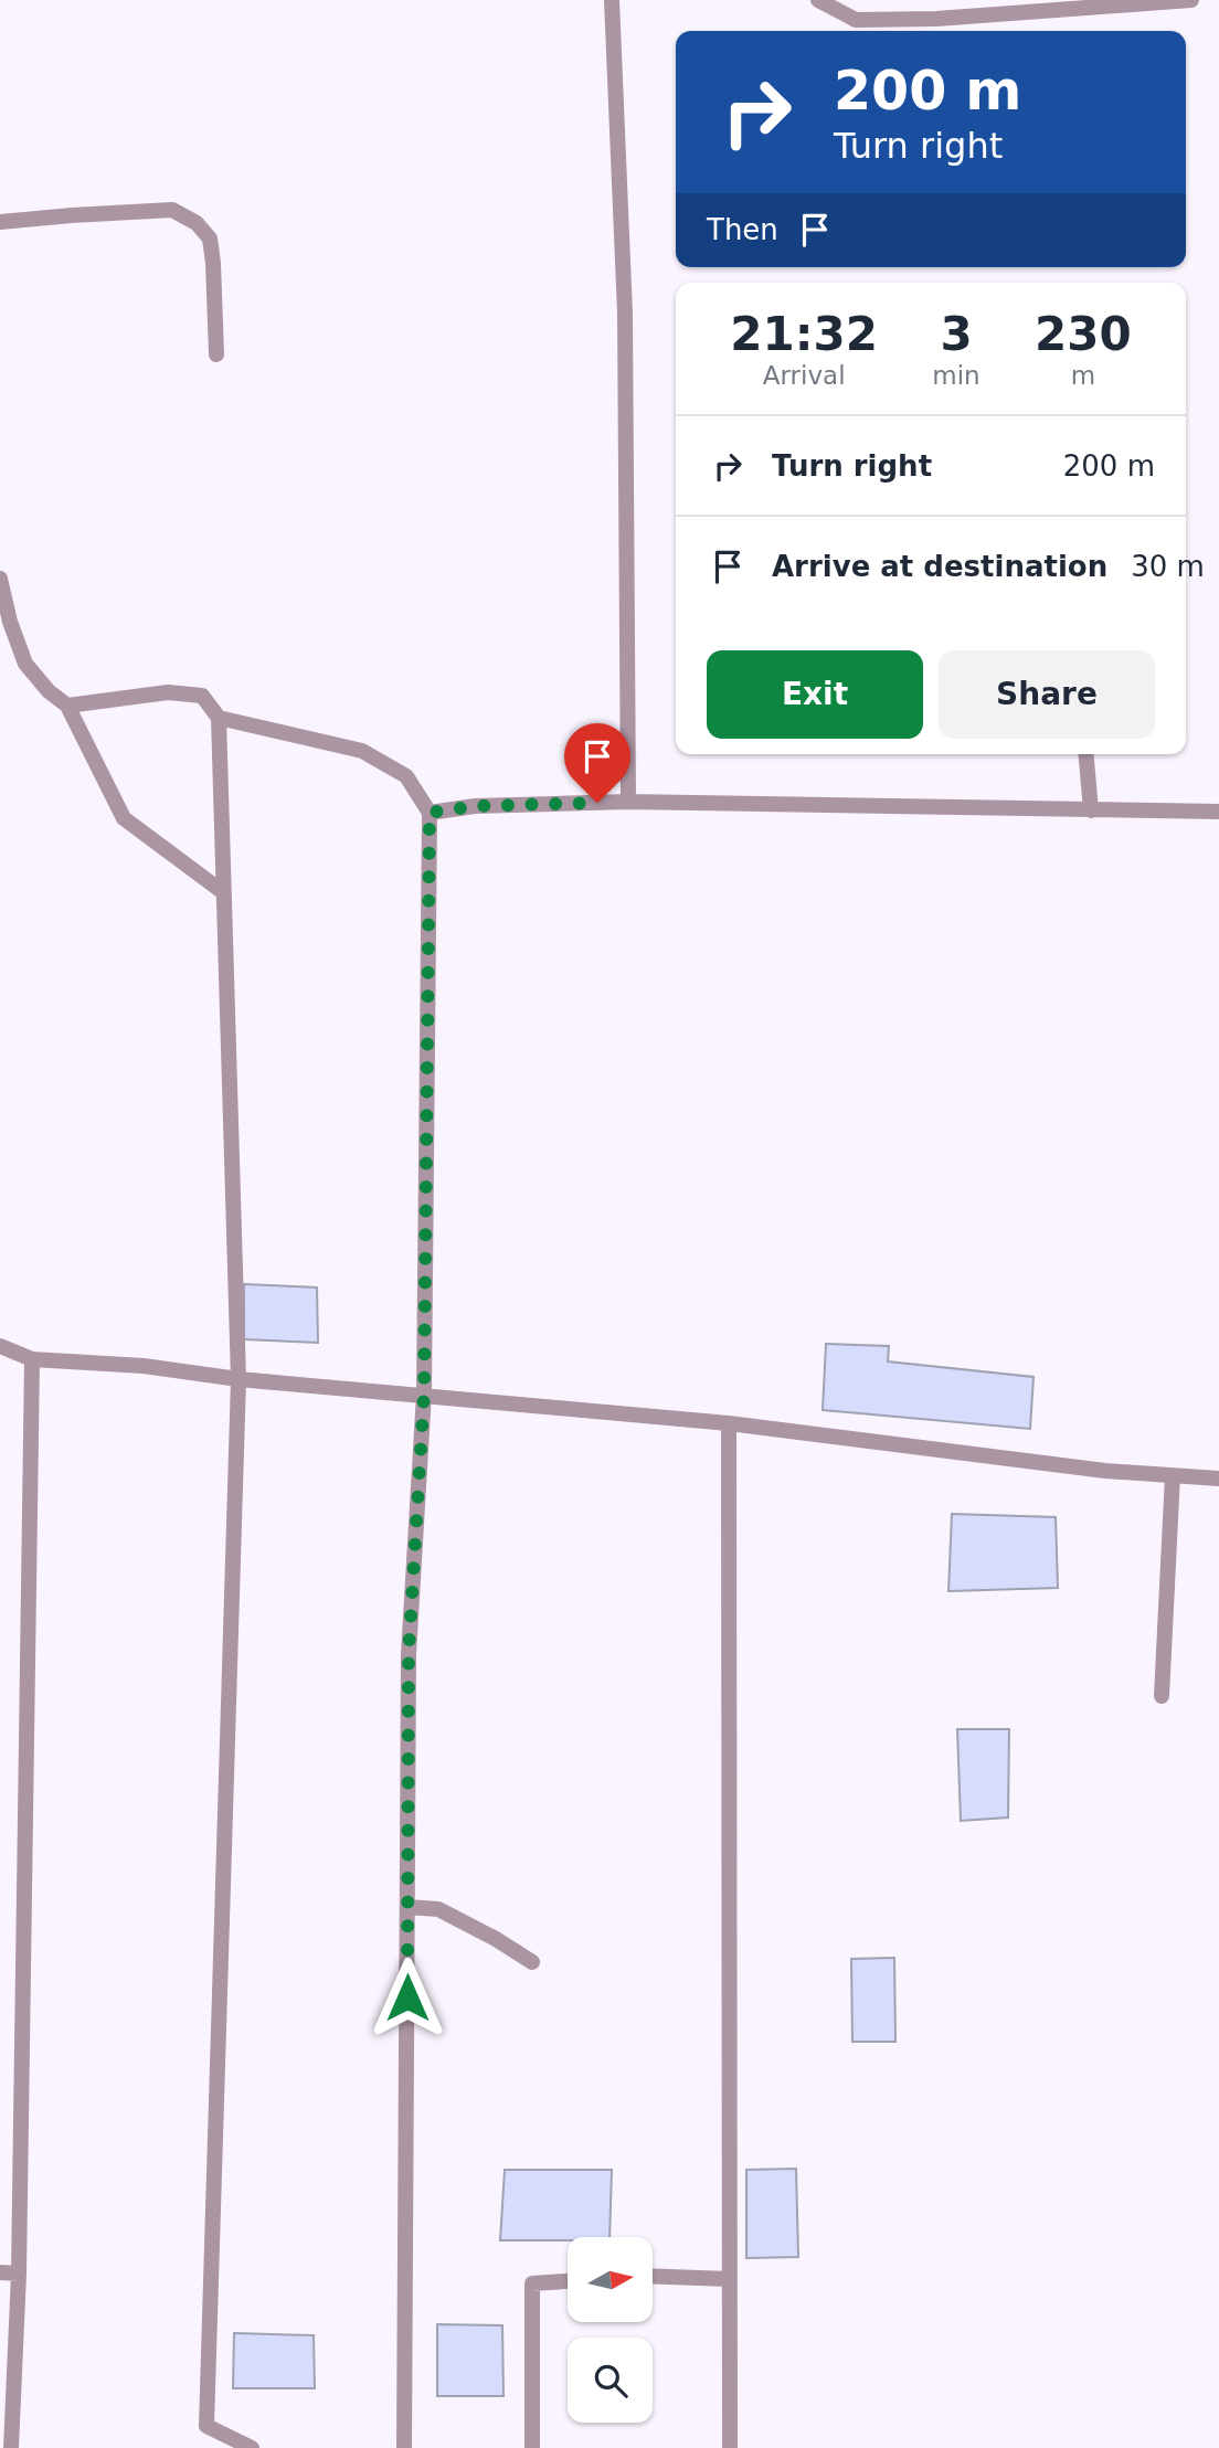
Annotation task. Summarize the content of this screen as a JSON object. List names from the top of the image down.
{
  "north": "right",
  "page": {
    "turn": ["200 m", "Turn right"],
    "then": "Then",
    "eta": [
      "21:32",
      "Arrival",
      "3",
      "min",
      "230",
      "m"
    ],
    "list": [
      {
        "name": "Turn right",
        "value": "200 m"
      },
      {
        "name": "Arrive at destination",
        "value": "30 m"
      }
    ],
    "buttons": ["Exit", "Share"]
  }
}
